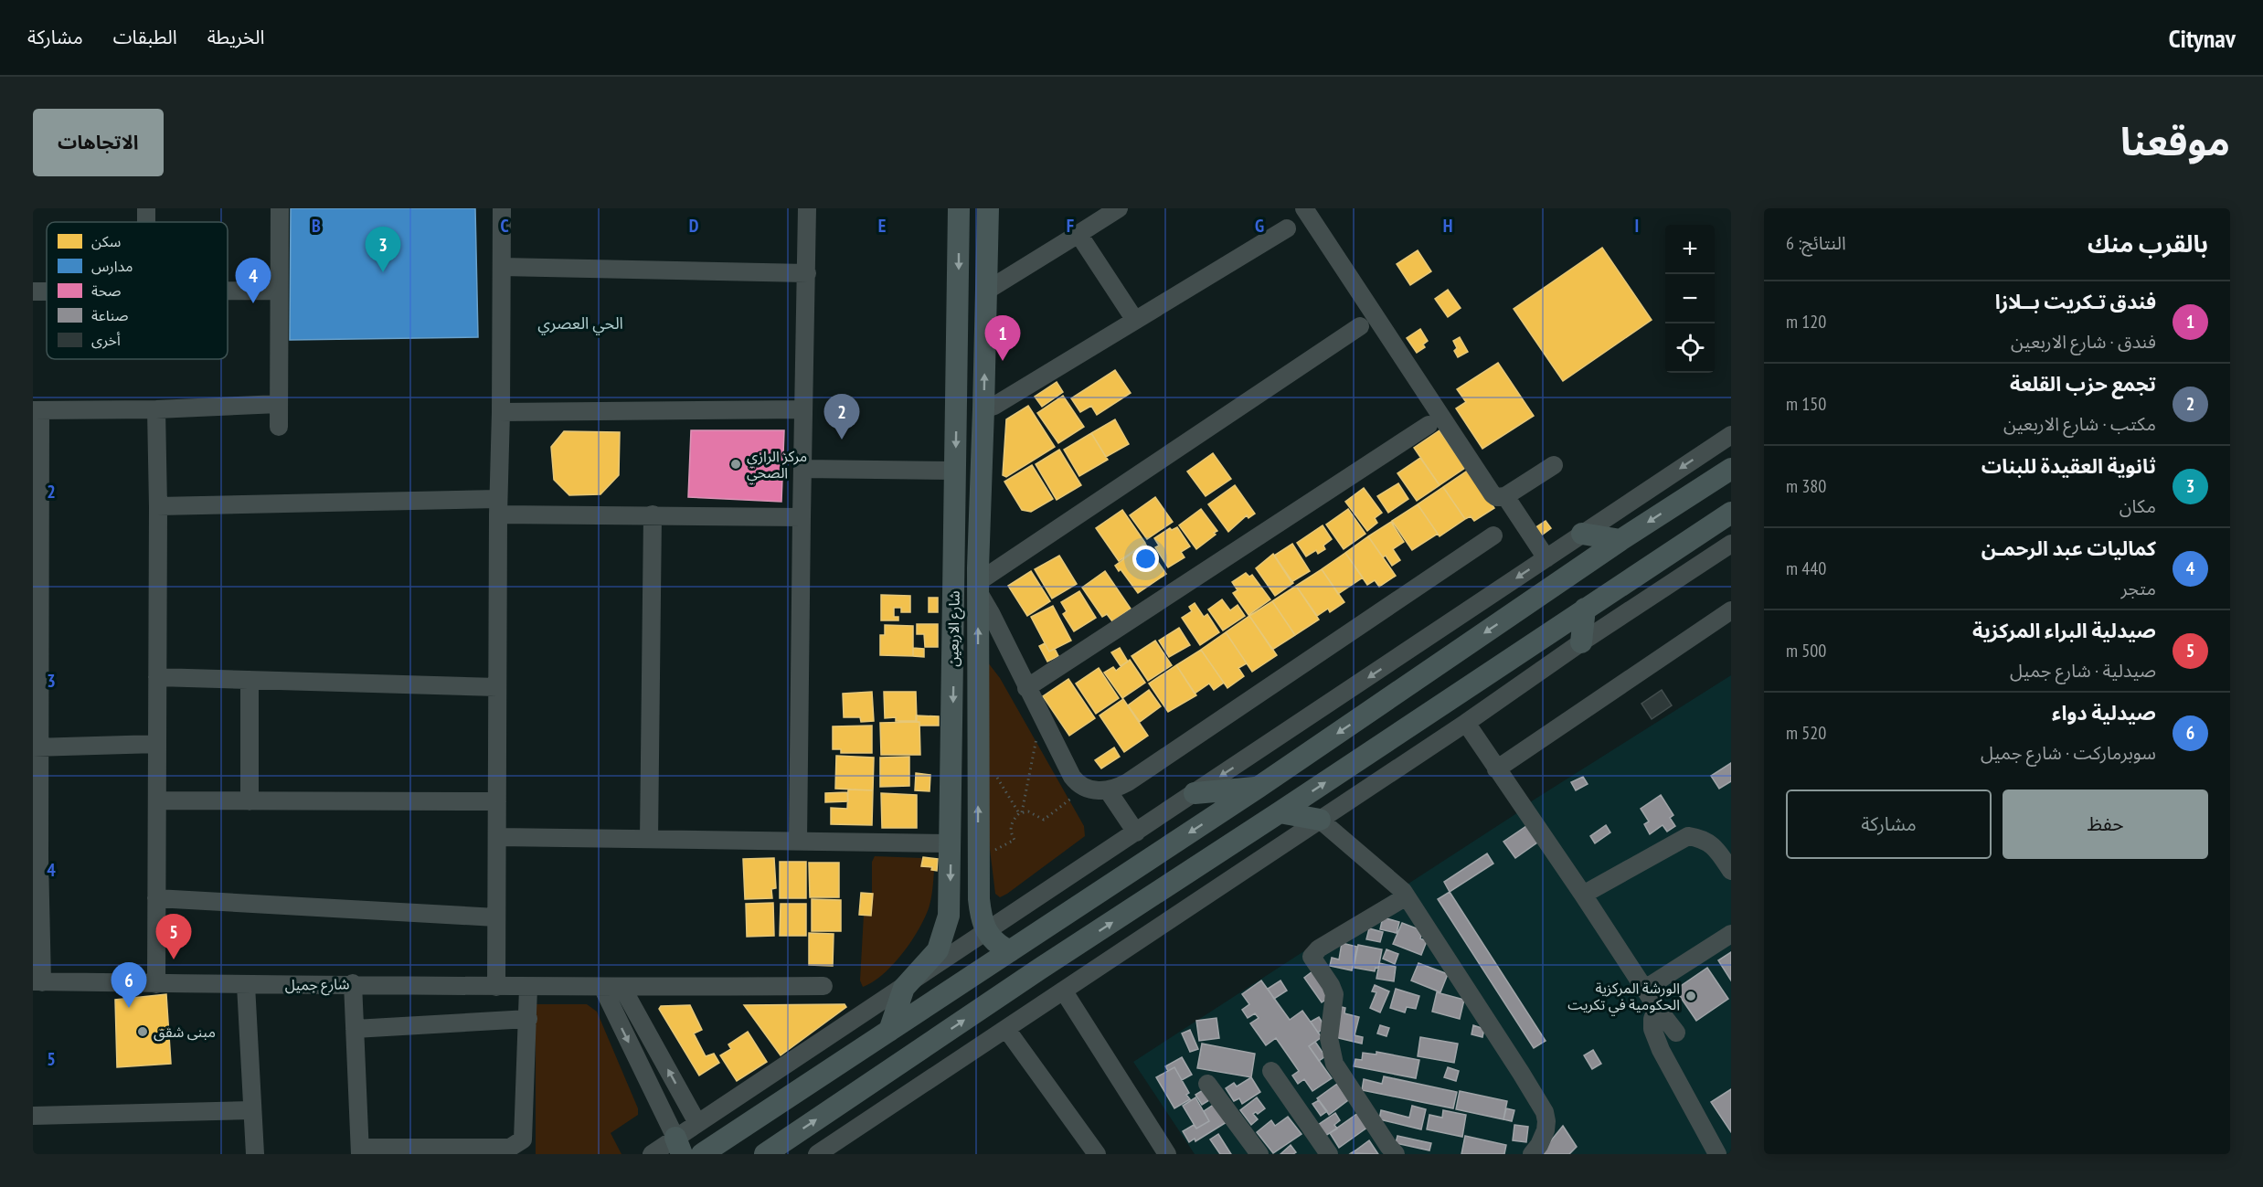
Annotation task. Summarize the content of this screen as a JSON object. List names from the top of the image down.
{
  "streets": {
    "main road": ["شارع الاربعين"],
    "street": ["شارع جميل"]
  },
  "districts": ["الحي العصري"],
  "places": ["مركز الرازي الصحي", "الورشة المركزية الحكومية في تكريت", "مبنى شقق"],
  "legend": [
    "سكن",
    "مدارس",
    "صحة",
    "صناعة",
    "أخرى"
  ],
  "page": {
    "header": "Citynav",
    "nav": ["الخريطة", "الطبقات", "مشاركة"],
    "title": "موقعنا",
    "buttons": [
      "الاتجاهات",
      ["حفظ", "مشاركة"]
    ],
    "heading": ["بالقرب منك", "النتائج: 6"],
    "map_buttons": ["+", "−"],
    "pins": [
      "3",
      "4",
      "1",
      "2",
      "5",
      "6"
    ],
    "list": [
      {
        "mark": "1",
        "name": "فندق تـكريت بــلازا",
        "note": "فندق · شارع الاربعين",
        "value": "120 m"
      },
      {
        "mark": "2",
        "name": "تجمع حزب القلعة",
        "note": "مكتب · شارع الاربعين",
        "value": "150 m"
      },
      {
        "mark": "3",
        "name": "ثانوية العقيدة للبنات",
        "note": "مكان",
        "value": "380 m"
      },
      {
        "mark": "4",
        "name": "كماليات عبد الرحمـن",
        "note": "متجر",
        "value": "440 m"
      },
      {
        "mark": "5",
        "name": "صيدلية البراء المركزية",
        "note": "صيدلية · شارع جميل",
        "value": "500 m"
      },
      {
        "mark": "6",
        "name": "صيدلية دواء",
        "note": "سوبرماركت · شارع جميل",
        "value": "520 m"
      }
    ]
  },
  "grid": {
    "columns": [
      "B",
      "C",
      "D",
      "E",
      "F",
      "G",
      "H",
      "I"
    ],
    "rows": [
      "2",
      "3",
      "4",
      "5"
    ]
  }
}
